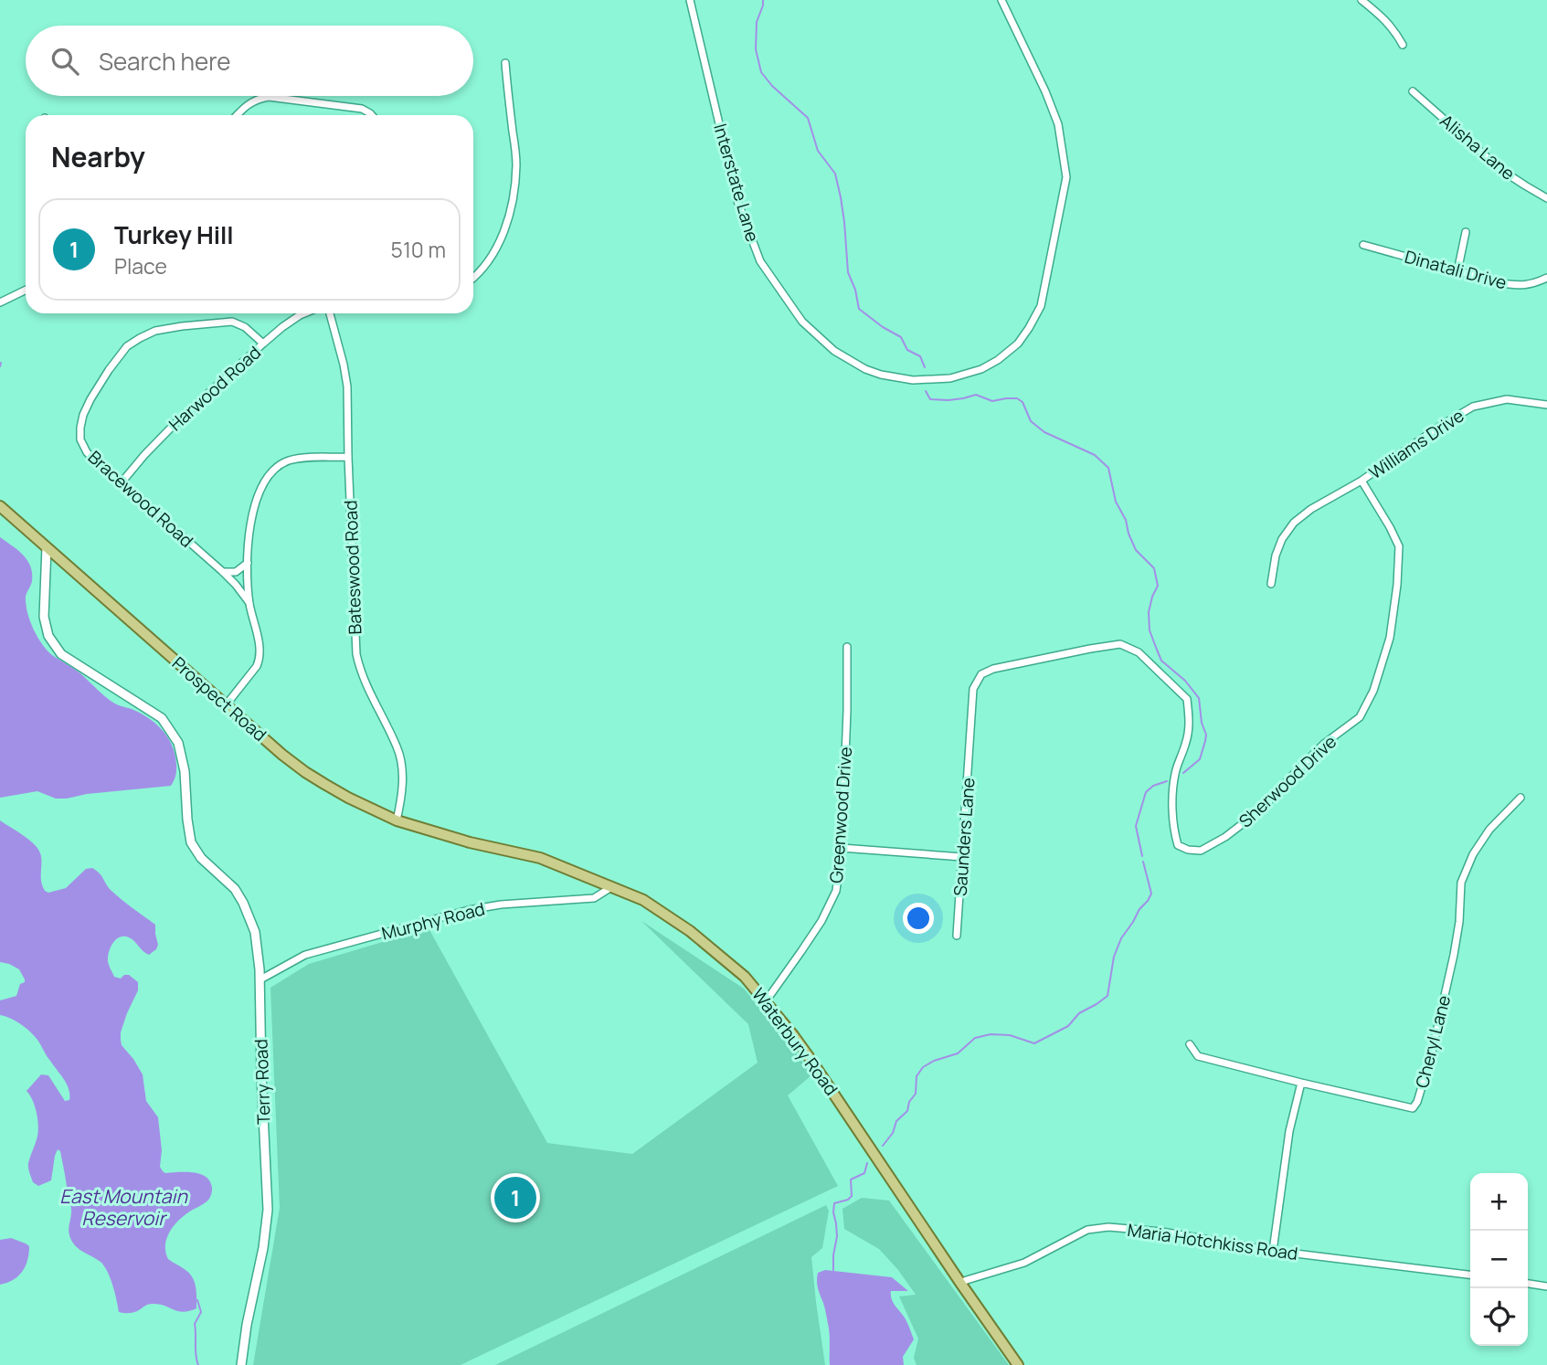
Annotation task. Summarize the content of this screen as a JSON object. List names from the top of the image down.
{
  "streets": {
    "main road": ["Prospect Road", "Waterbury Road"],
    "street": [
      "Alisha Lane",
      "Interstate Lane",
      "Dinatali Drive",
      "Harwood Road",
      "Williams Drive",
      "Bracewood Road",
      "Bateswood Road",
      "Sherwood Drive",
      "Greenwood Drive",
      "Saunders Lane",
      "Murphy Road",
      "Cheryl Lane",
      "Terry Road",
      "Maria Hotchkiss Road"
    ]
  },
  "crossings": [
    ["Harwood Road", "Bracewood Road"],
    ["Williams Drive", "Sherwood Drive"],
    ["Bateswood Road", "Prospect Road"],
    ["Prospect Road", "Waterbury Road"],
    ["Prospect Road", "Terry Road"],
    ["Sherwood Drive", "Saunders Lane"],
    ["Greenwood Drive", "Waterbury Road"],
    ["Murphy Road", "Waterbury Road"],
    ["Murphy Road", "Terry Road"],
    ["Waterbury Road", "Maria Hotchkiss Road"]
  ],
  "water": ["East Mountain Reservoir"],
  "page": {
    "search": "Search here",
    "heading": "Nearby",
    "list": [
      {
        "mark": "1",
        "name": "Turkey Hill",
        "note": "Place",
        "value": "510 m"
      }
    ],
    "map_buttons": ["+", "−"],
    "pins": "1"
  }
}
